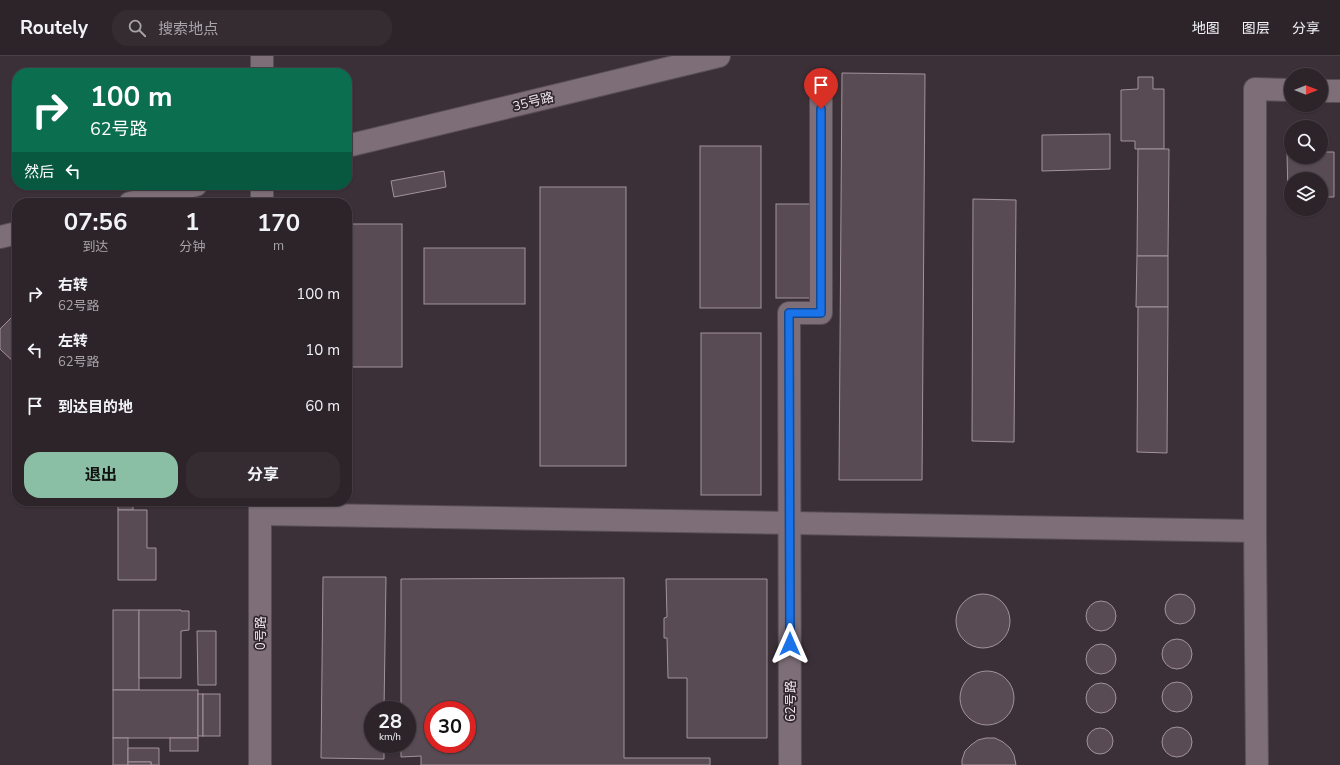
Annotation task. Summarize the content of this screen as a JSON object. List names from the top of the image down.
{
  "streets": {
    "street": ["35号路", "0号路", "62号路"]
  },
  "north": "right",
  "page": {
    "header": "Routely",
    "search": "搜索地点",
    "nav": ["地图", "图层", "分享"],
    "turn": ["100 m", "62号路"],
    "then": "然后",
    "eta": [
      "07:56",
      "到达",
      "1",
      "分钟",
      "170",
      "m"
    ],
    "list": [
      {
        "name": "右转",
        "note": "62号路",
        "value": "100 m"
      },
      {
        "name": "左转",
        "note": "62号路",
        "value": "10 m"
      },
      {
        "name": "到达目的地",
        "value": "60 m"
      }
    ],
    "buttons": ["退出", "分享"],
    "speed": "28 km/h",
    "limit": "30"
  }
}
